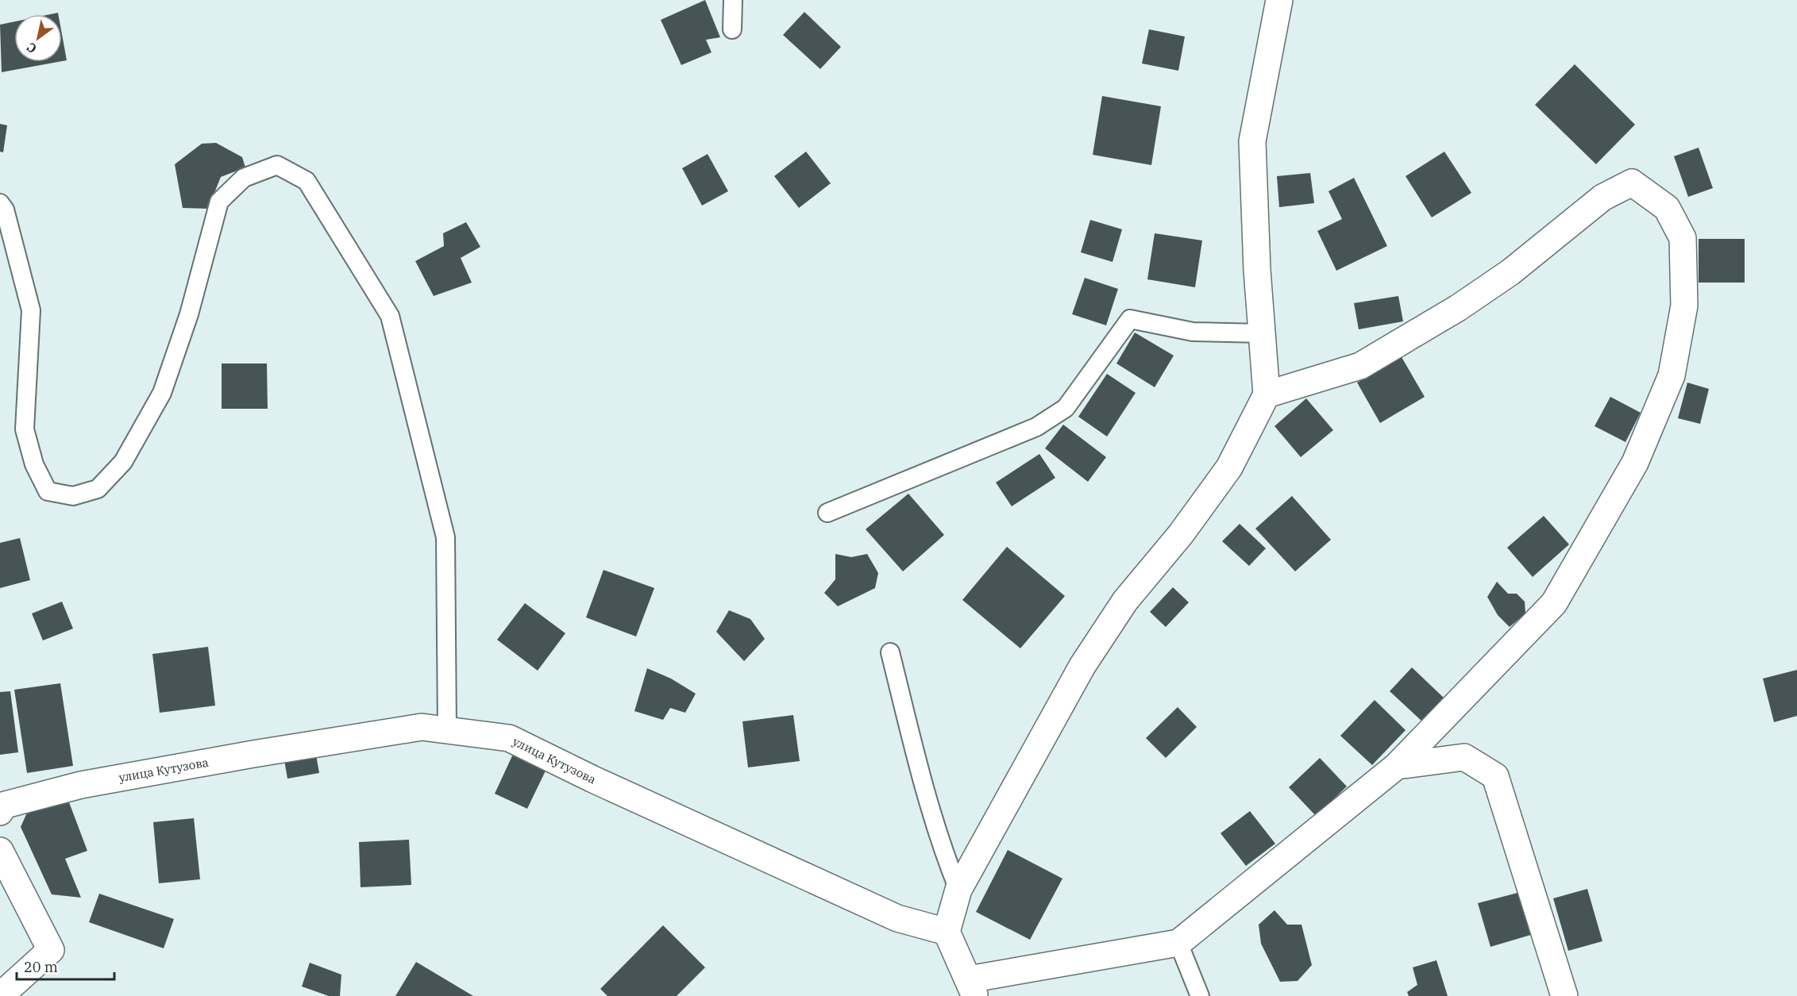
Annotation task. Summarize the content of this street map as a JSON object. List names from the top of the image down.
{
  "streets": {
    "street": ["улица Кутузова"]
  },
  "scale_bar": "20 m",
  "north": "bottom left"
}
